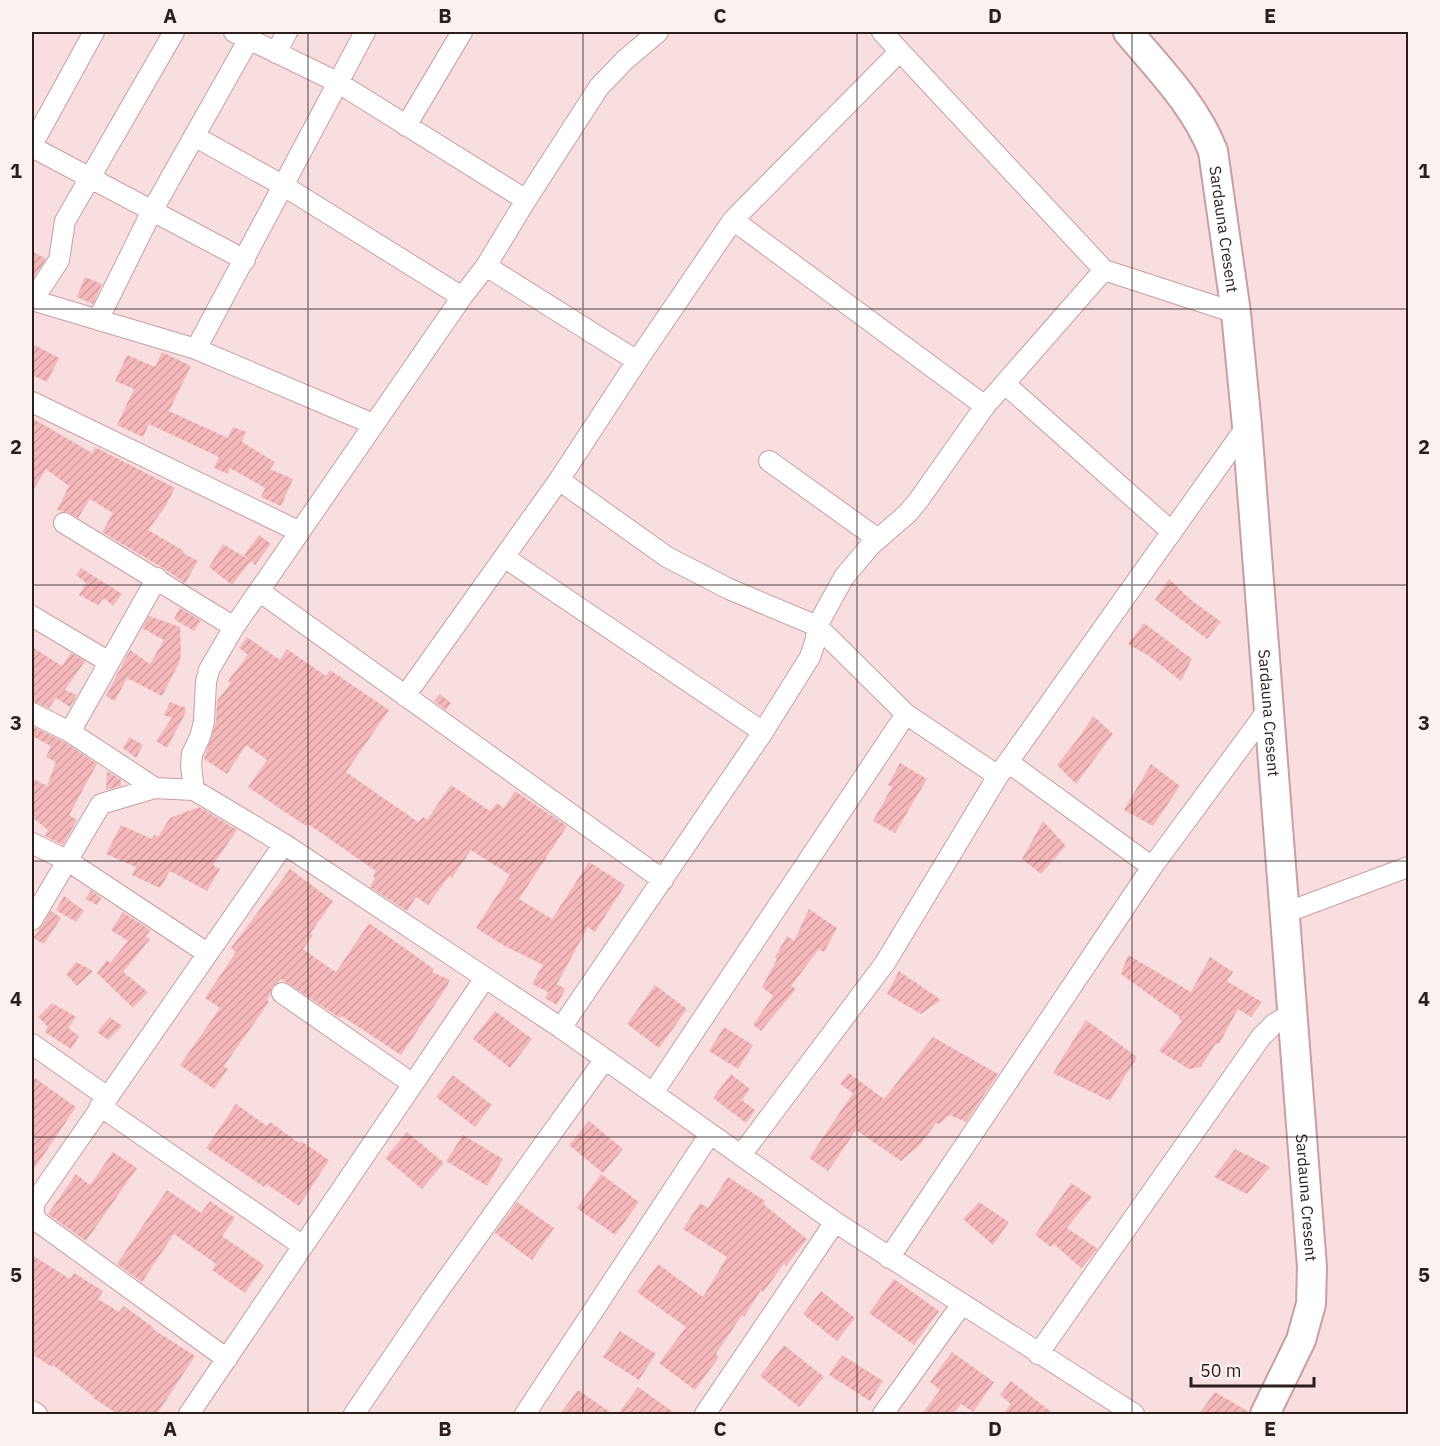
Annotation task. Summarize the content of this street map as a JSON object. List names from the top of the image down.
{
  "streets": {
    "street": ["Sardauna Cresent"]
  },
  "scale_bar": "50 m",
  "grid": {
    "columns": [
      "A",
      "B",
      "C",
      "D",
      "E"
    ],
    "rows": [
      "1",
      "2",
      "3",
      "4",
      "5"
    ]
  }
}
